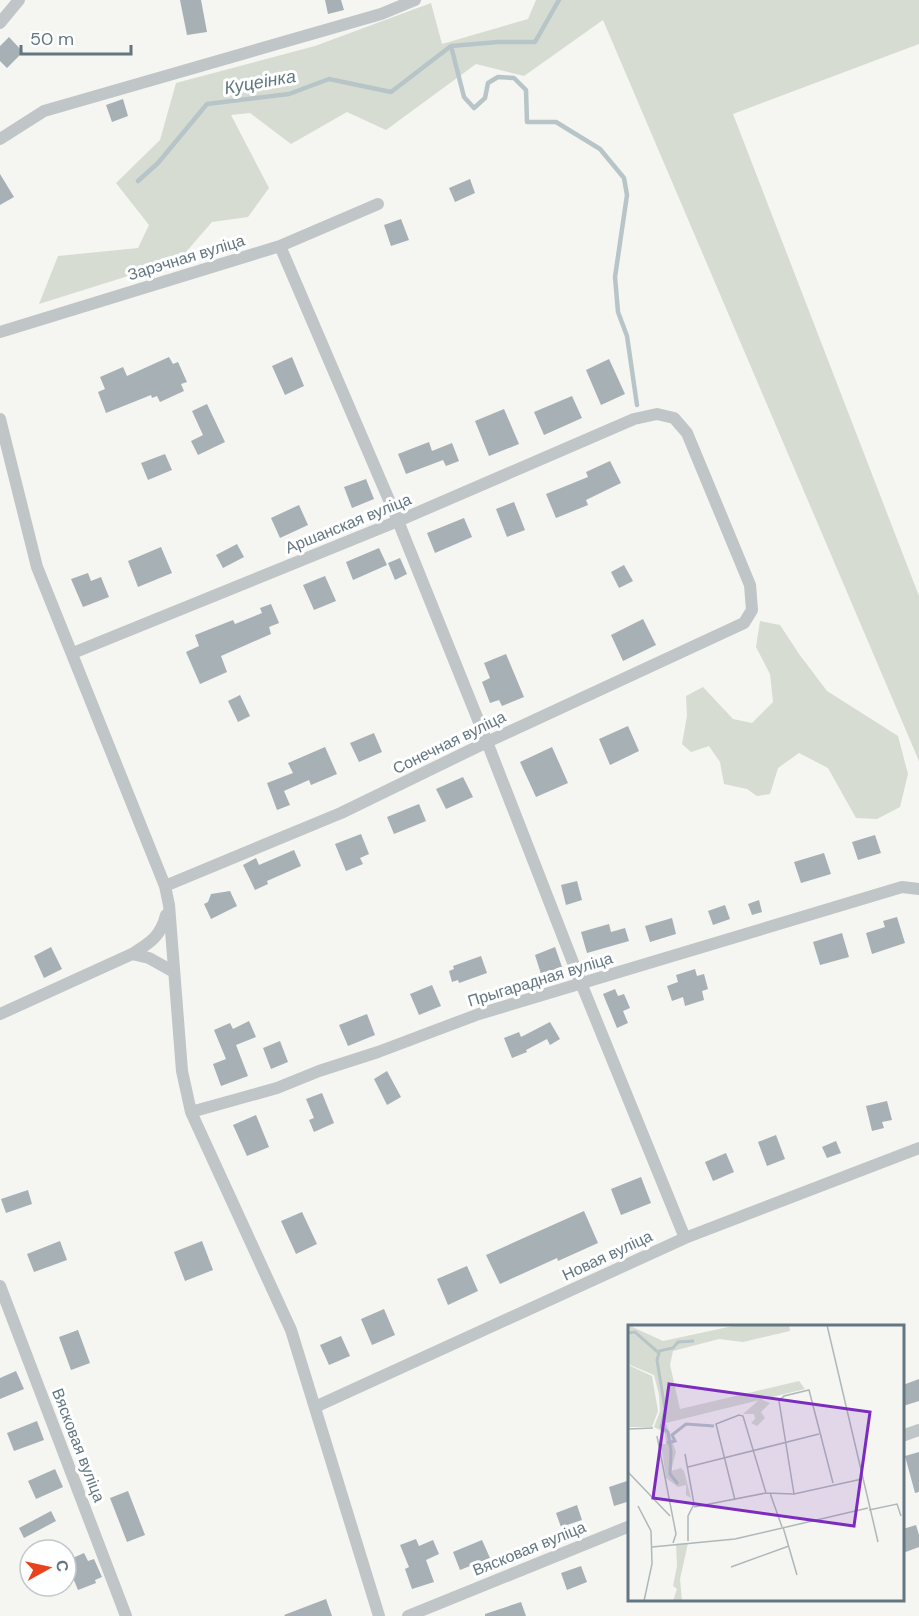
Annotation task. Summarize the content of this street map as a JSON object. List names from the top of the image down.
{
  "streets": {
    "street": [
      "Зарэчная вуліца",
      "Аршанская вуліца",
      "Сонечная вуліца",
      "Прыгарадная вуліца",
      "Новая вуліца",
      "Вясковая вуліца"
    ]
  },
  "crossings": [
    ["Аршанская вуліца", "Сонечная вуліца"]
  ],
  "water": ["Куцеінка"],
  "scale_bar": "50 m",
  "north": "right"
}
